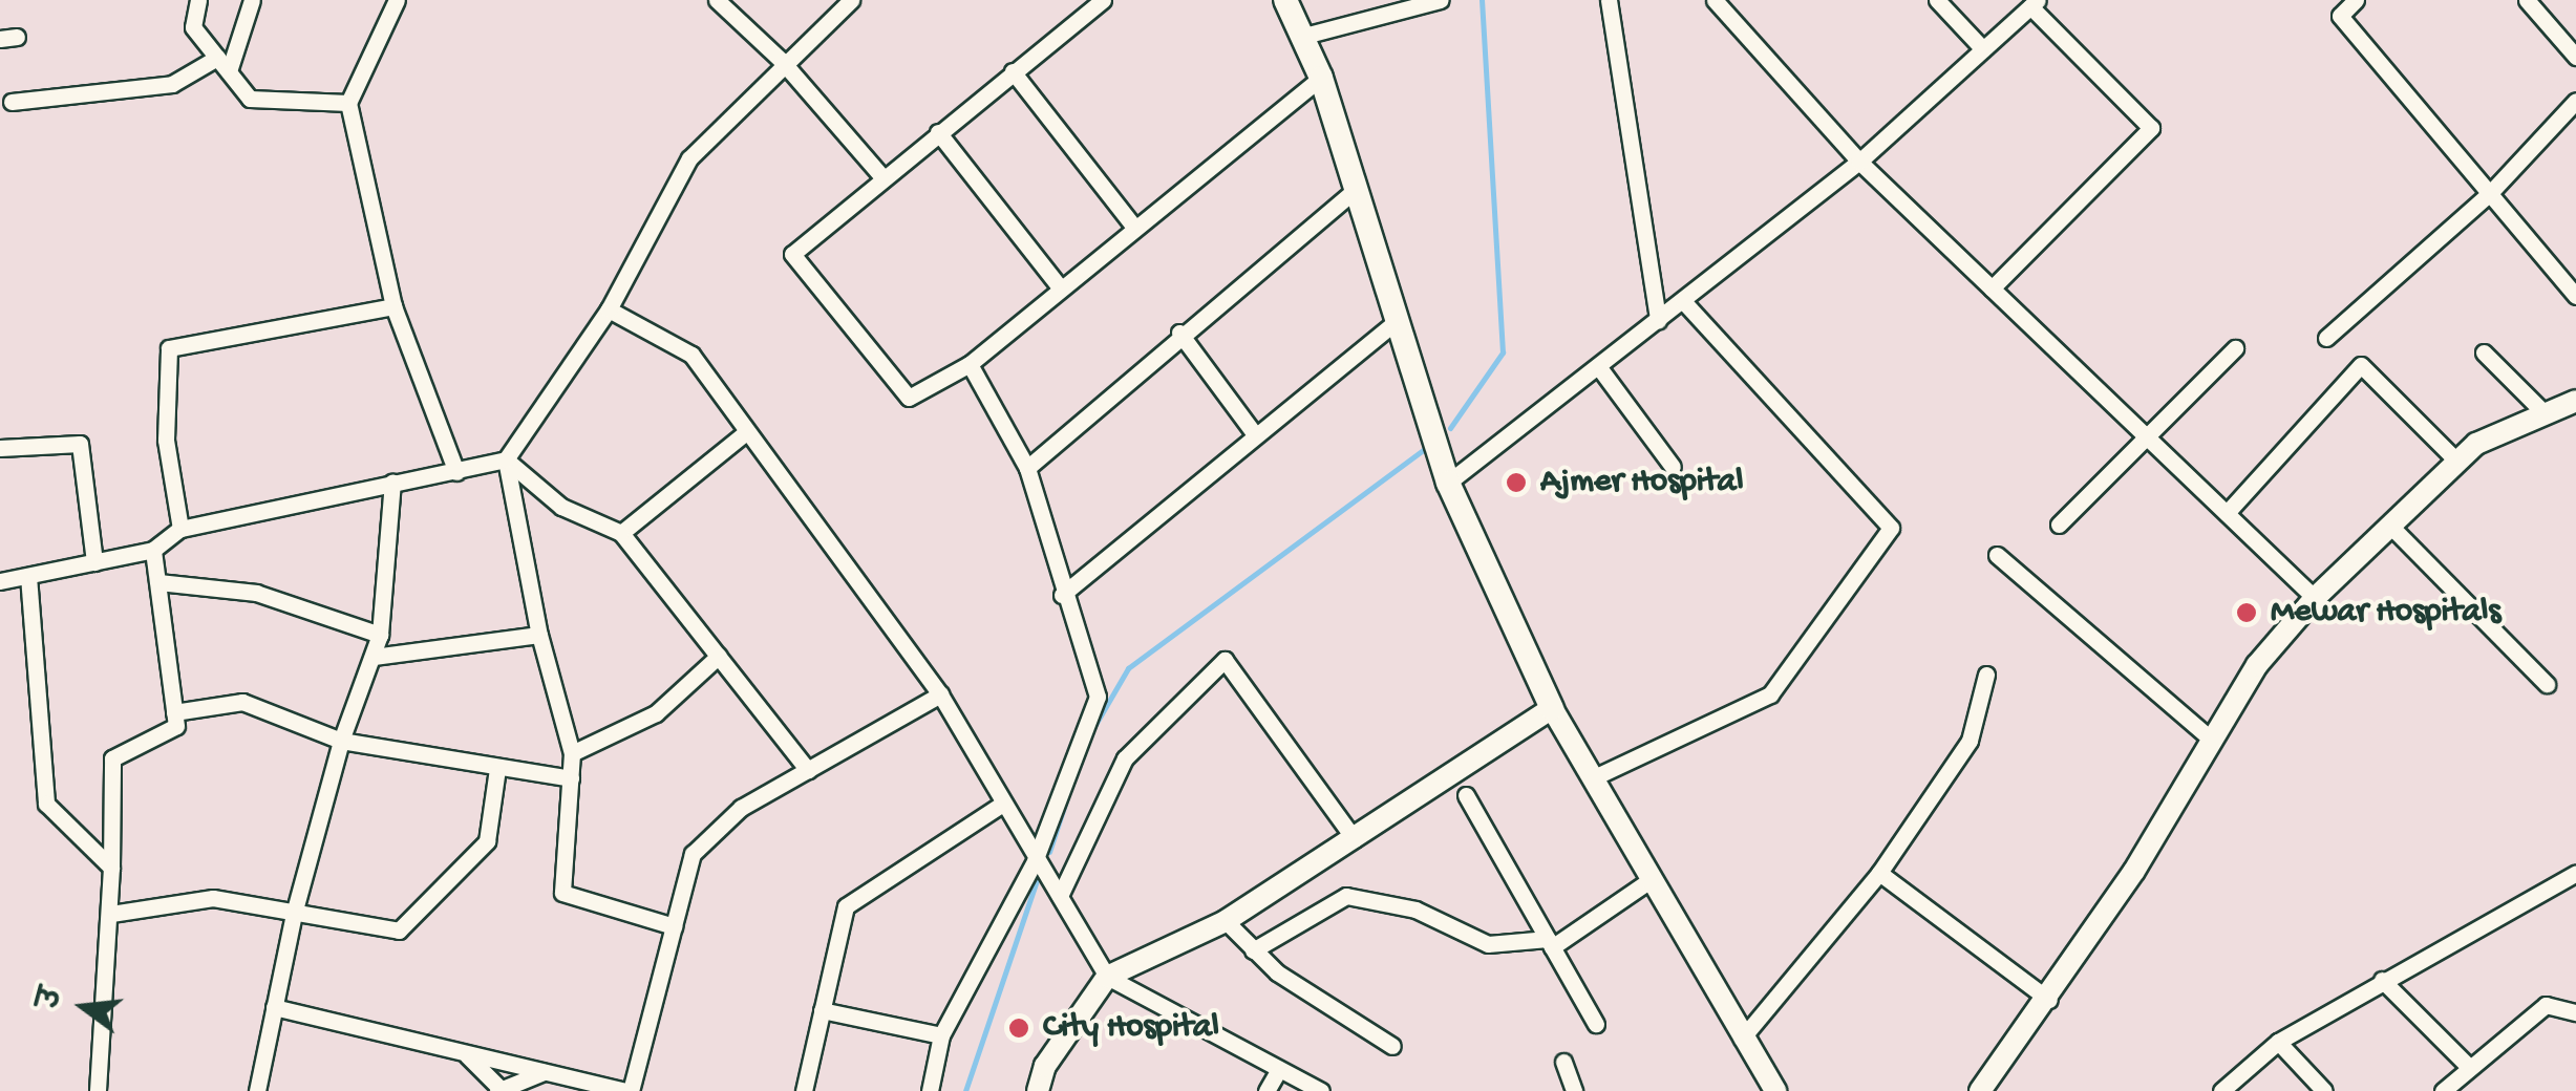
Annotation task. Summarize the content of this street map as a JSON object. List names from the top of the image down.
{
  "places": ["Ajmer Hospital", "Mewar Hospitals", "City Hospital"],
  "north": "left"
}
